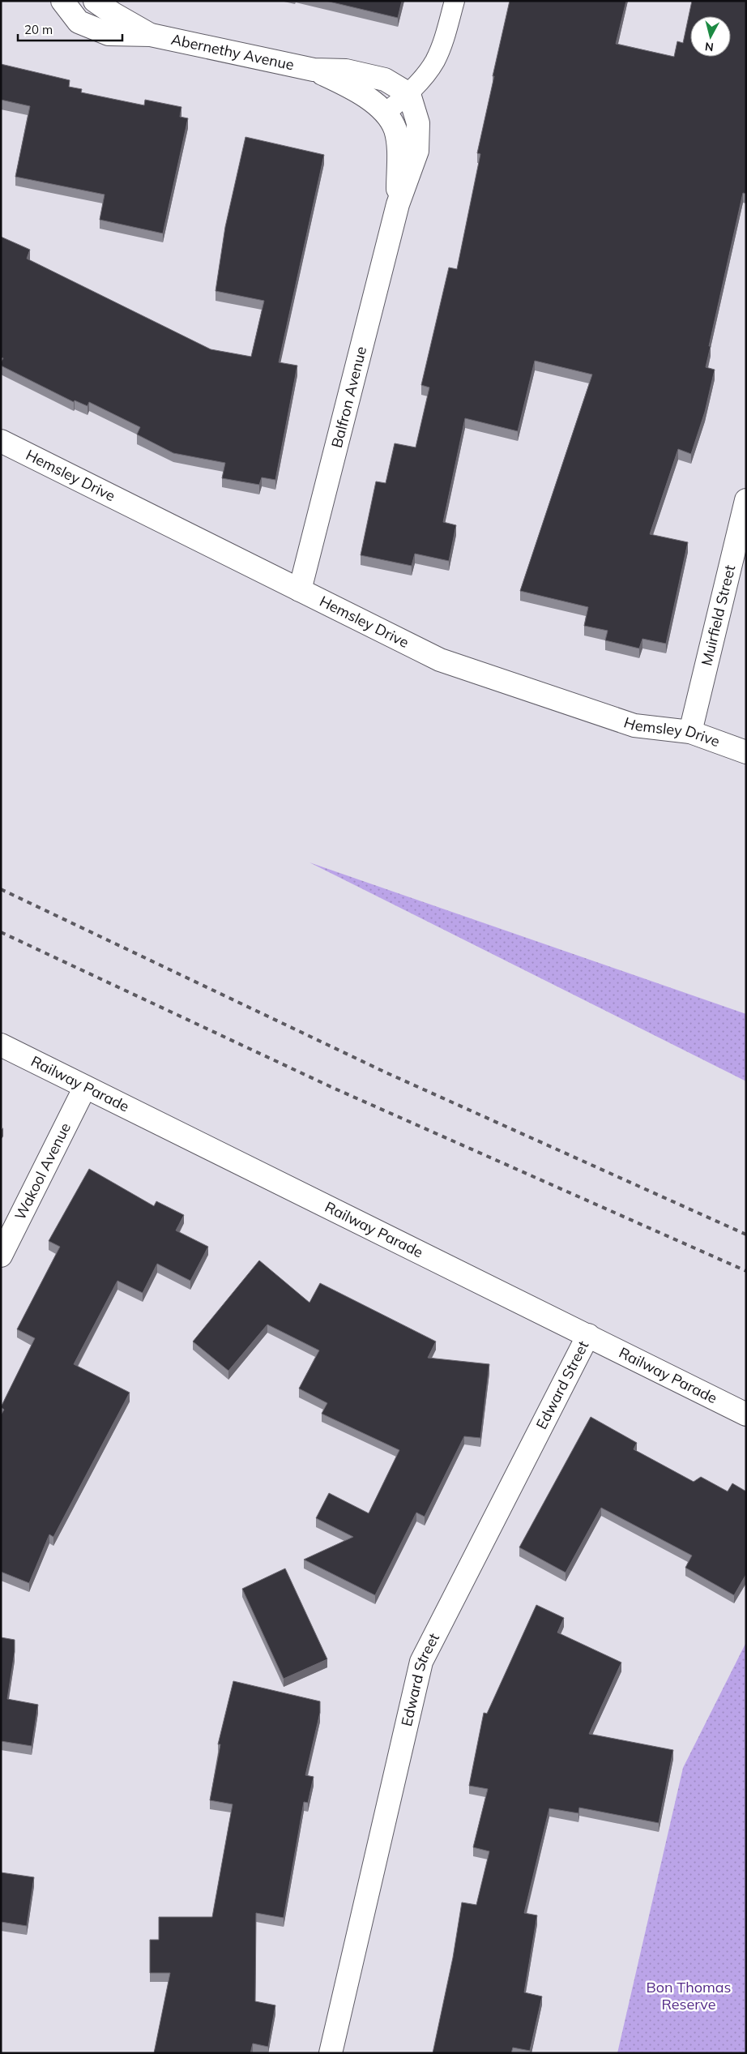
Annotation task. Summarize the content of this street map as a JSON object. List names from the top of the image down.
{
  "streets": {
    "street": [
      "Abernethy Avenue",
      "Balfron Avenue",
      "Hemsley Drive",
      "Muirfield Street",
      "Railway Parade",
      "Wakool Avenue",
      "Edward Street"
    ]
  },
  "crossings": [
    ["Abernethy Avenue", "Balfron Avenue"],
    ["Balfron Avenue", "Hemsley Drive"],
    ["Hemsley Drive", "Muirfield Street"],
    ["Railway Parade", "Wakool Avenue"],
    ["Railway Parade", "Edward Street"]
  ],
  "parks": ["Bon Thomas Reserve"],
  "scale_bar": "20 m",
  "north": "bottom"
}
